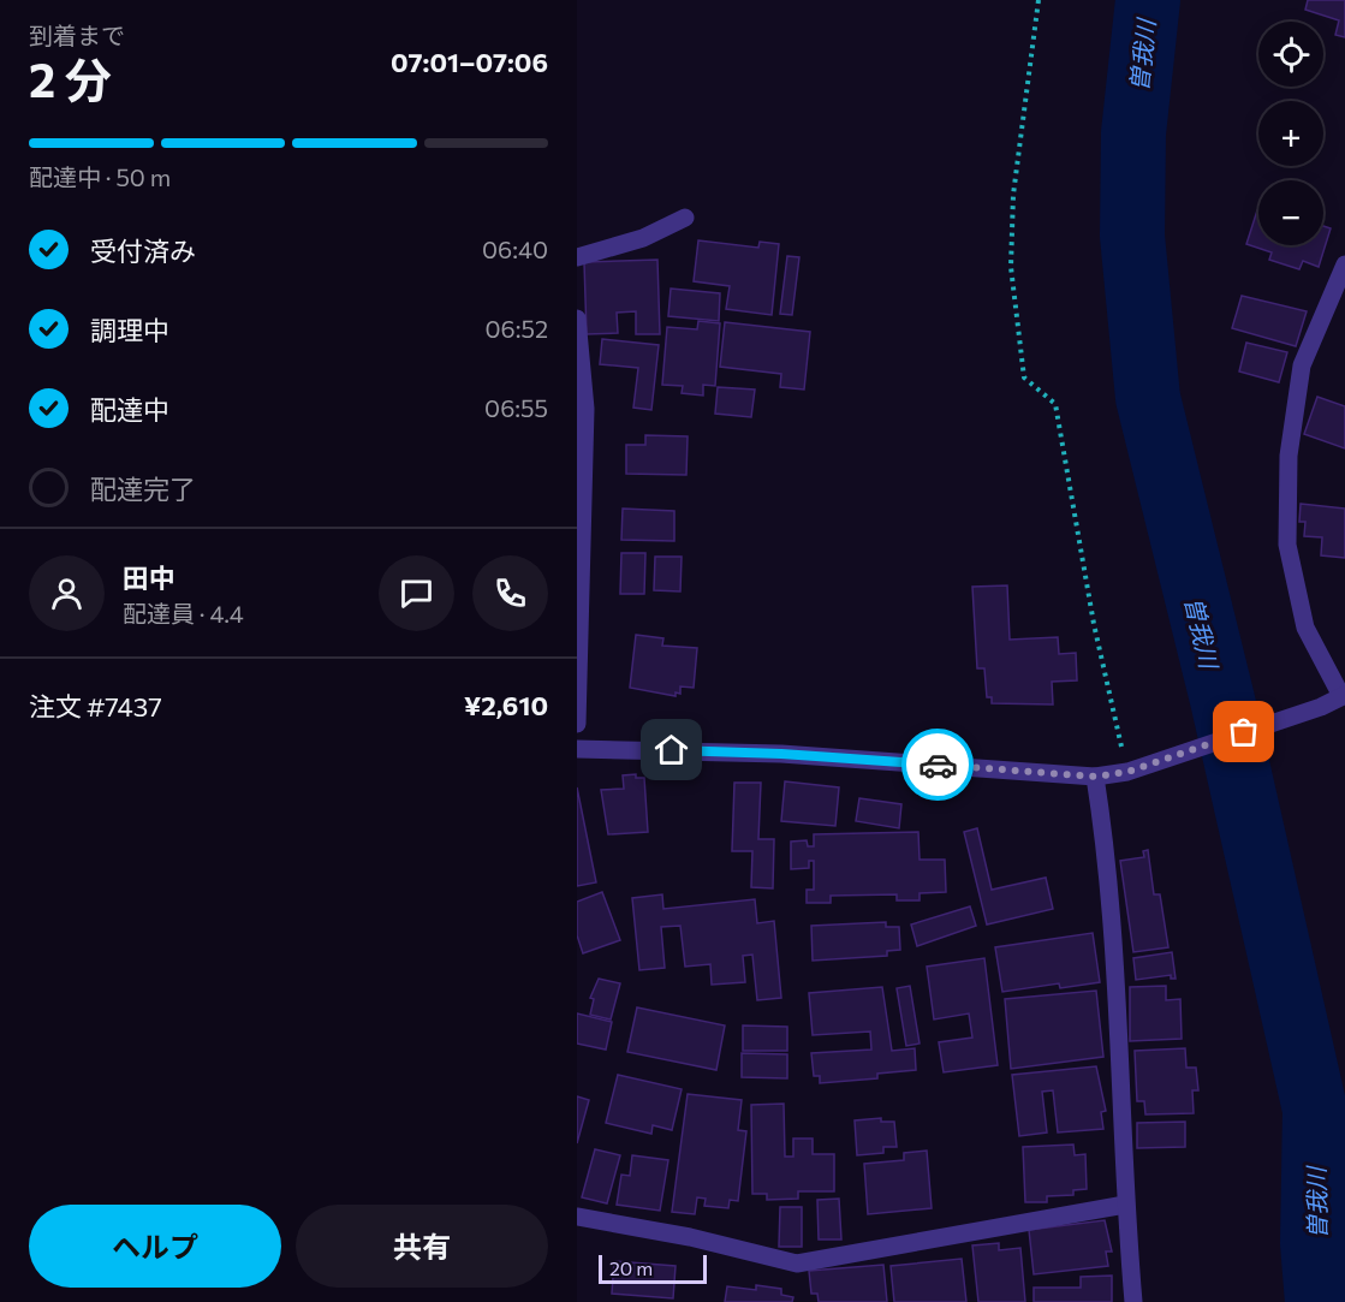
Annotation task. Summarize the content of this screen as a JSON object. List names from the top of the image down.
{
  "water": ["曽我川"],
  "scale_bar": "20 m",
  "page": {
    "heading": ["2 分", "到着まで", "07:01–07:06"],
    "panel": [
      "田中",
      "配達員 · 4.4",
      "注文 #7437",
      "¥2,610"
    ],
    "map_buttons": ["+", "−"],
    "bar": "配達中 · 50 m",
    "list": [
      ["受付済み", "06:40"],
      ["調理中", "06:52"],
      ["配達中", "06:55"],
      "配達完了"
    ],
    "buttons": ["ヘルプ", "共有"],
    "scale": "20 m"
  }
}
